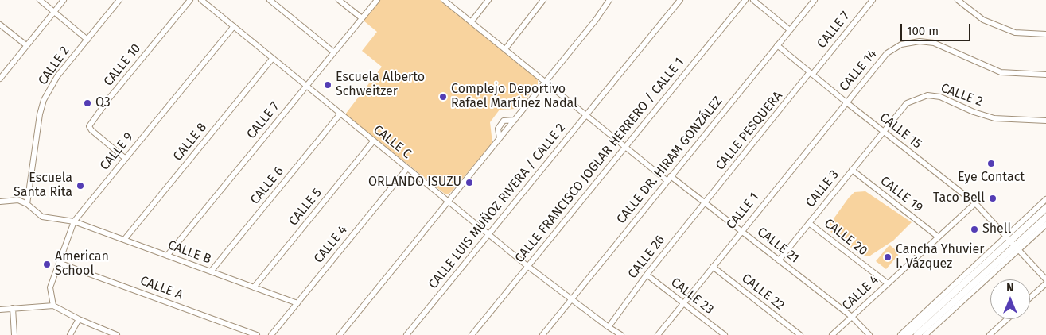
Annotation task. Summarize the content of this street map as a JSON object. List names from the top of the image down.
{
  "streets": {
    "street": [
      "CALLE 7",
      "CALLE 10",
      "CALLE 2",
      "CALLE 14",
      "CALLE PESQUERA",
      "CALLE 15",
      "CALLE 8",
      "CALLE C",
      "CALLE 9",
      "CALLE FRANCISCO JOGLAR HERRERO / CALLE 1",
      "CALLE DR. HIRAM GONZÁLEZ",
      "CALLE 6",
      "CALLE 3",
      "CALLE 19",
      "CALLE LUIS MUÑOZ RIVERA / CALLE 2",
      "CALLE 5",
      "CALLE 1",
      "CALLE 20",
      "CALLE 4",
      "CALLE 21",
      "CALLE B",
      "CALLE 26",
      "CALLE A",
      "CALLE 22",
      "CALLE 23"
    ]
  },
  "crossings": [
    ["CALLE 7", "CALLE PESQUERA"],
    ["CALLE 7", "CALLE 15"],
    ["CALLE 7", "CALLE C"],
    ["CALLE 7", "CALLE B"],
    ["CALLE 10", "CALLE 9"],
    ["CALLE 2", "CALLE 15"],
    ["CALLE 2", "CALLE 3"],
    ["CALLE 14", "CALLE 15"],
    ["CALLE 14", "CALLE 1"],
    ["CALLE PESQUERA", "CALLE 15"],
    ["CALLE PESQUERA", "CALLE 21"],
    ["CALLE PESQUERA", "CALLE 26"],
    ["CALLE 15", "CALLE DR. HIRAM GONZÁLEZ"],
    ["CALLE 15", "CALLE 3"],
    ["CALLE 15", "CALLE 1"],
    ["CALLE 15", "CALLE 4"],
    ["CALLE 8", "CALLE C"],
    ["CALLE 8", "CALLE B"],
    ["CALLE C", "CALLE 9"],
    ["CALLE C", "CALLE FRANCISCO JOGLAR HERRERO / CALLE 1"],
    ["CALLE C", "CALLE DR. HIRAM GONZÁLEZ"],
    ["CALLE C", "CALLE 6"],
    ["CALLE C", "CALLE LUIS MUÑOZ RIVERA / CALLE 2"],
    ["CALLE C", "CALLE 5"],
    ["CALLE C", "CALLE 4"],
    ["CALLE C", "CALLE 26"],
    ["CALLE 9", "CALLE B"],
    ["CALLE 9", "CALLE A"],
    ["CALLE FRANCISCO JOGLAR HERRERO / CALLE 1", "CALLE 21"],
    ["CALLE DR. HIRAM GONZÁLEZ", "CALLE 21"],
    ["CALLE 6", "CALLE B"],
    ["CALLE 3", "CALLE 19"],
    ["CALLE 3", "CALLE 20"],
    ["CALLE 3", "CALLE 21"],
    ["CALLE 19", "CALLE 4"],
    ["CALLE LUIS MUÑOZ RIVERA / CALLE 2", "CALLE 21"],
    ["CALLE 5", "CALLE B"],
    ["CALLE 1", "CALLE 21"],
    ["CALLE 1", "CALLE 22"],
    ["CALLE 1", "CALLE 23"],
    ["CALLE 20", "CALLE 4"],
    ["CALLE 4", "CALLE 21"],
    ["CALLE 4", "CALLE B"],
    ["CALLE 21", "CALLE 26"],
    ["CALLE 26", "CALLE 23"]
  ],
  "places": [
    "Escuela Alberto Schweitzer",
    "Complejo Deportivo Rafael Martínez Nadal",
    "Q3",
    "Eye Contact",
    "ORLANDO ISUZU",
    "Escuela Santa Rita",
    "Taco Bell",
    "Shell",
    "Cancha Yhuvier I. Vázquez",
    "American School"
  ],
  "scale_bar": "100 m",
  "north": "top"
}
